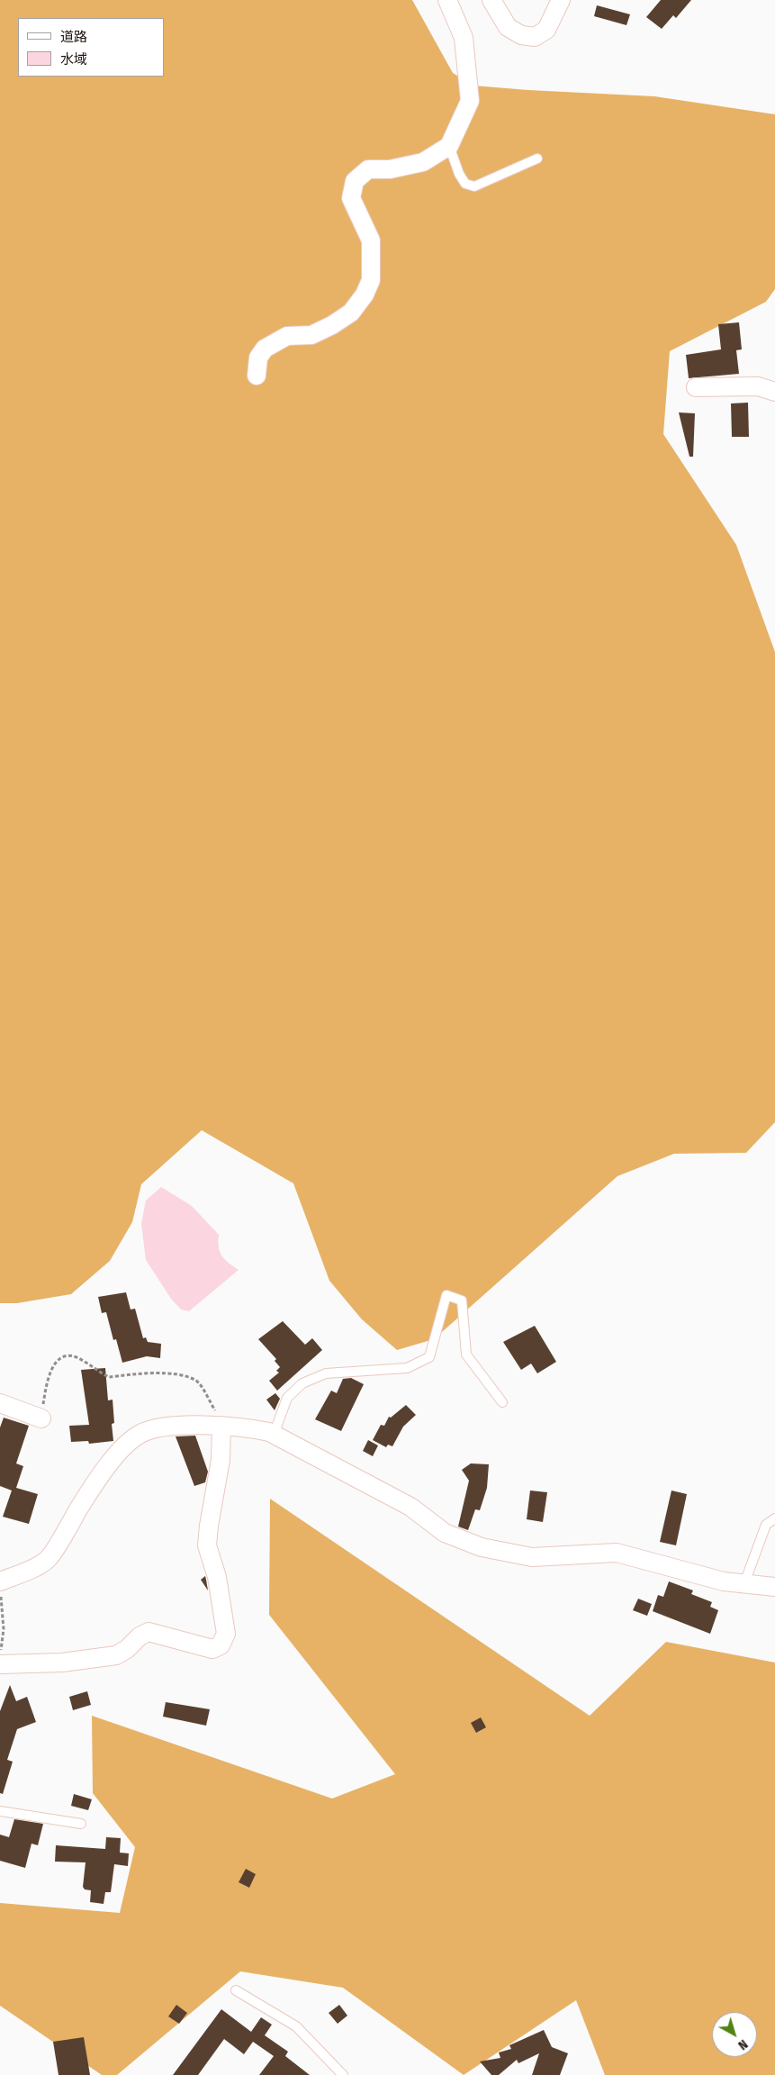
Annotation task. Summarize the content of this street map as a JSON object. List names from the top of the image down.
{
  "legend": ["道路", "水域"],
  "north": "bottom right"
}
